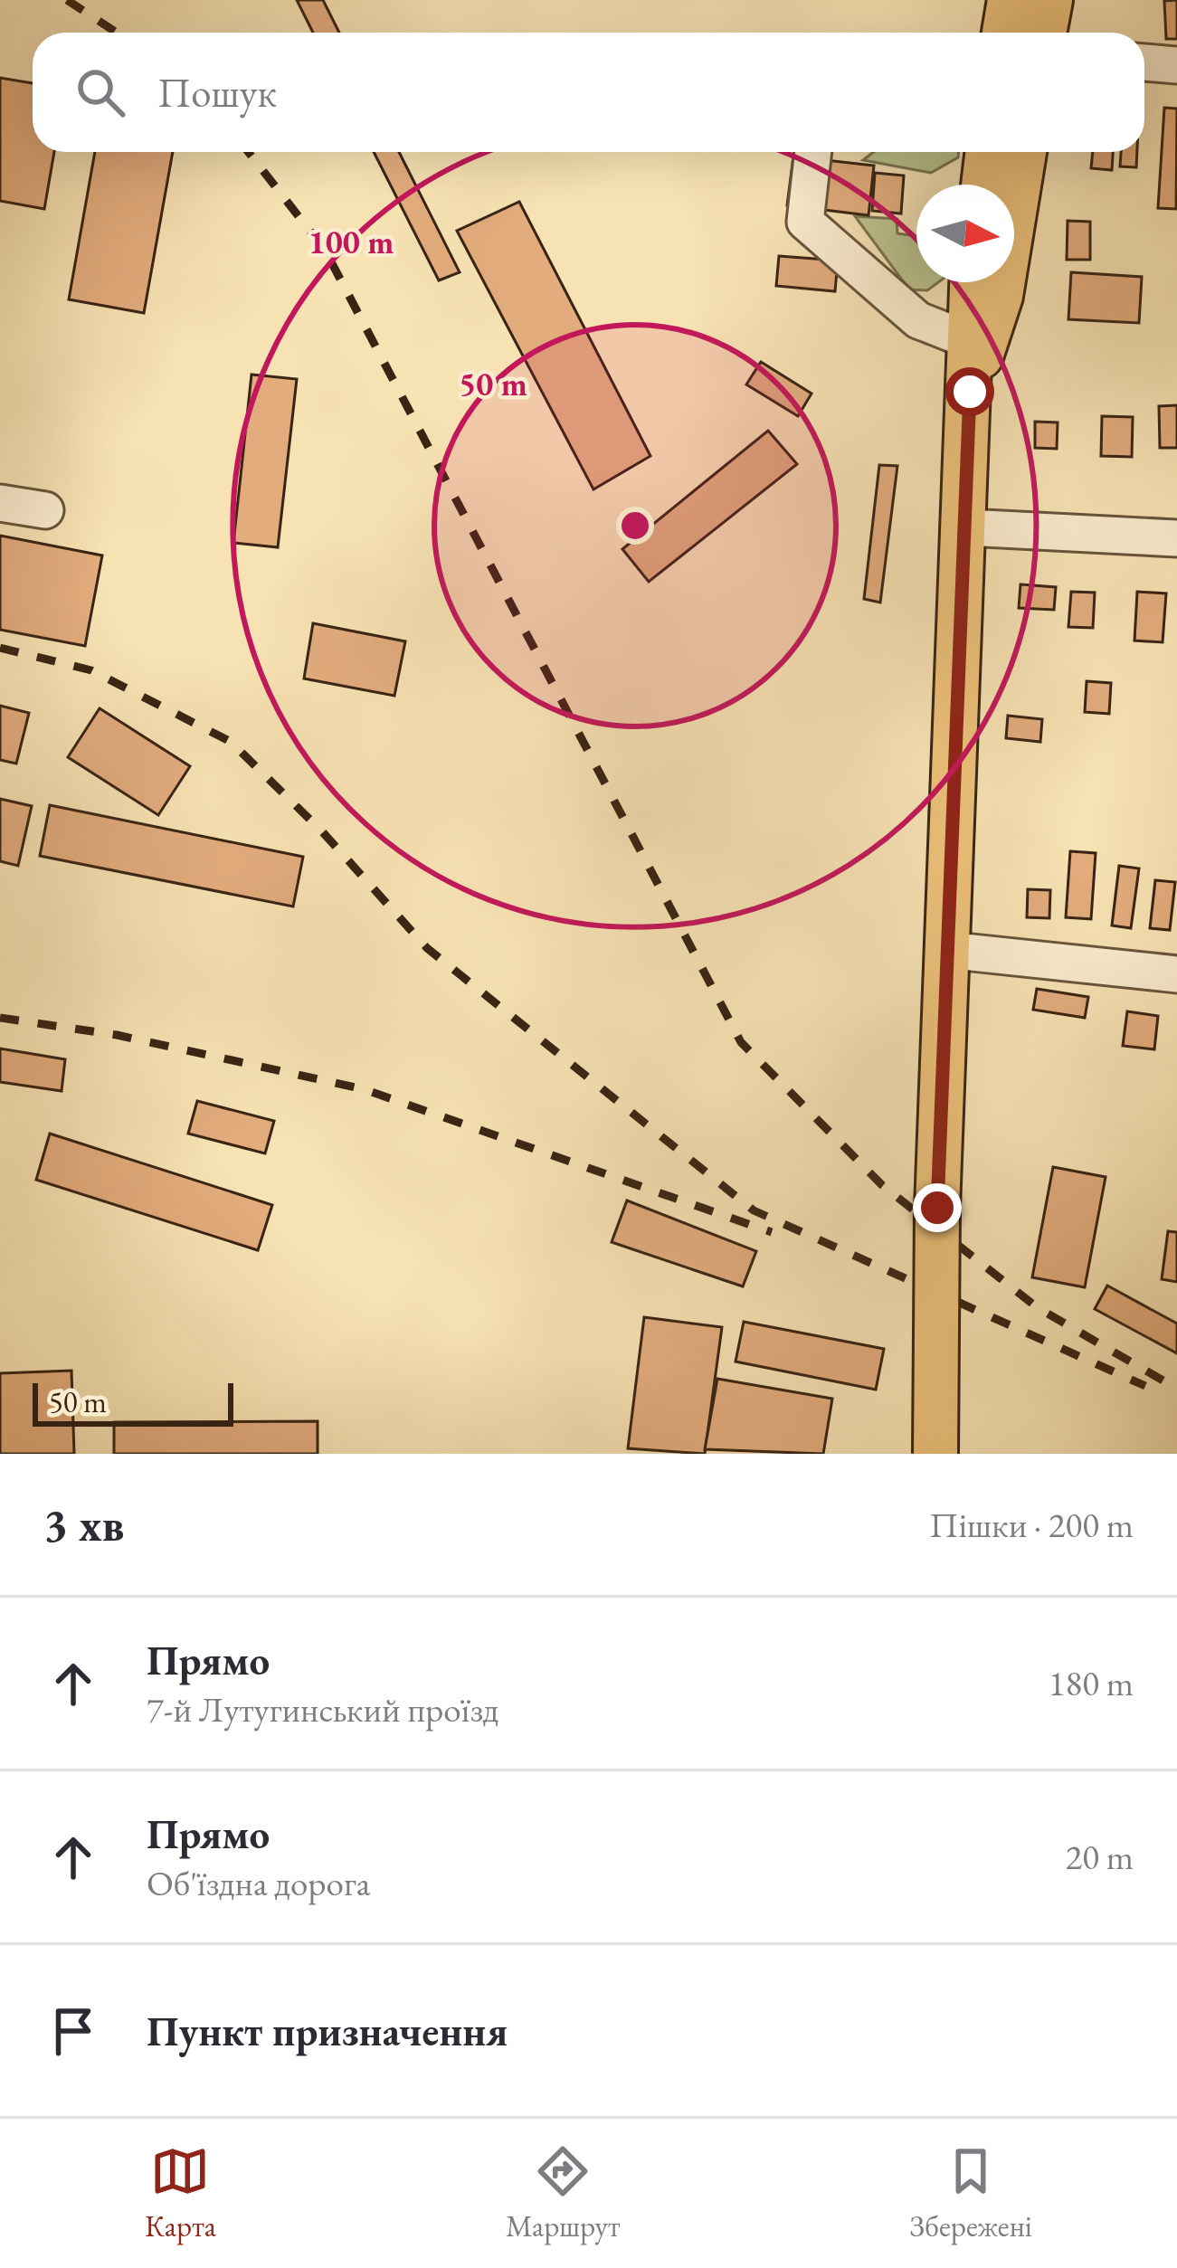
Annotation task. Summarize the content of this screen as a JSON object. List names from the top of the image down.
{
  "scale_bar": "50 m",
  "north": "right",
  "page": {
    "search": "Пошук",
    "scale": "50 m",
    "heading": ["3 хв", "Пішки · 200 m"],
    "list": [
      ["Прямо", "7-й Лутугинський проїзд", "180 m"],
      ["Прямо", "Об'їздна дорога", "20 m"],
      "Пункт призначення"
    ],
    "nav": ["Карта", "Маршрут", "Збережені"]
  },
  "rings": ["100 m", "50 m"]
}
